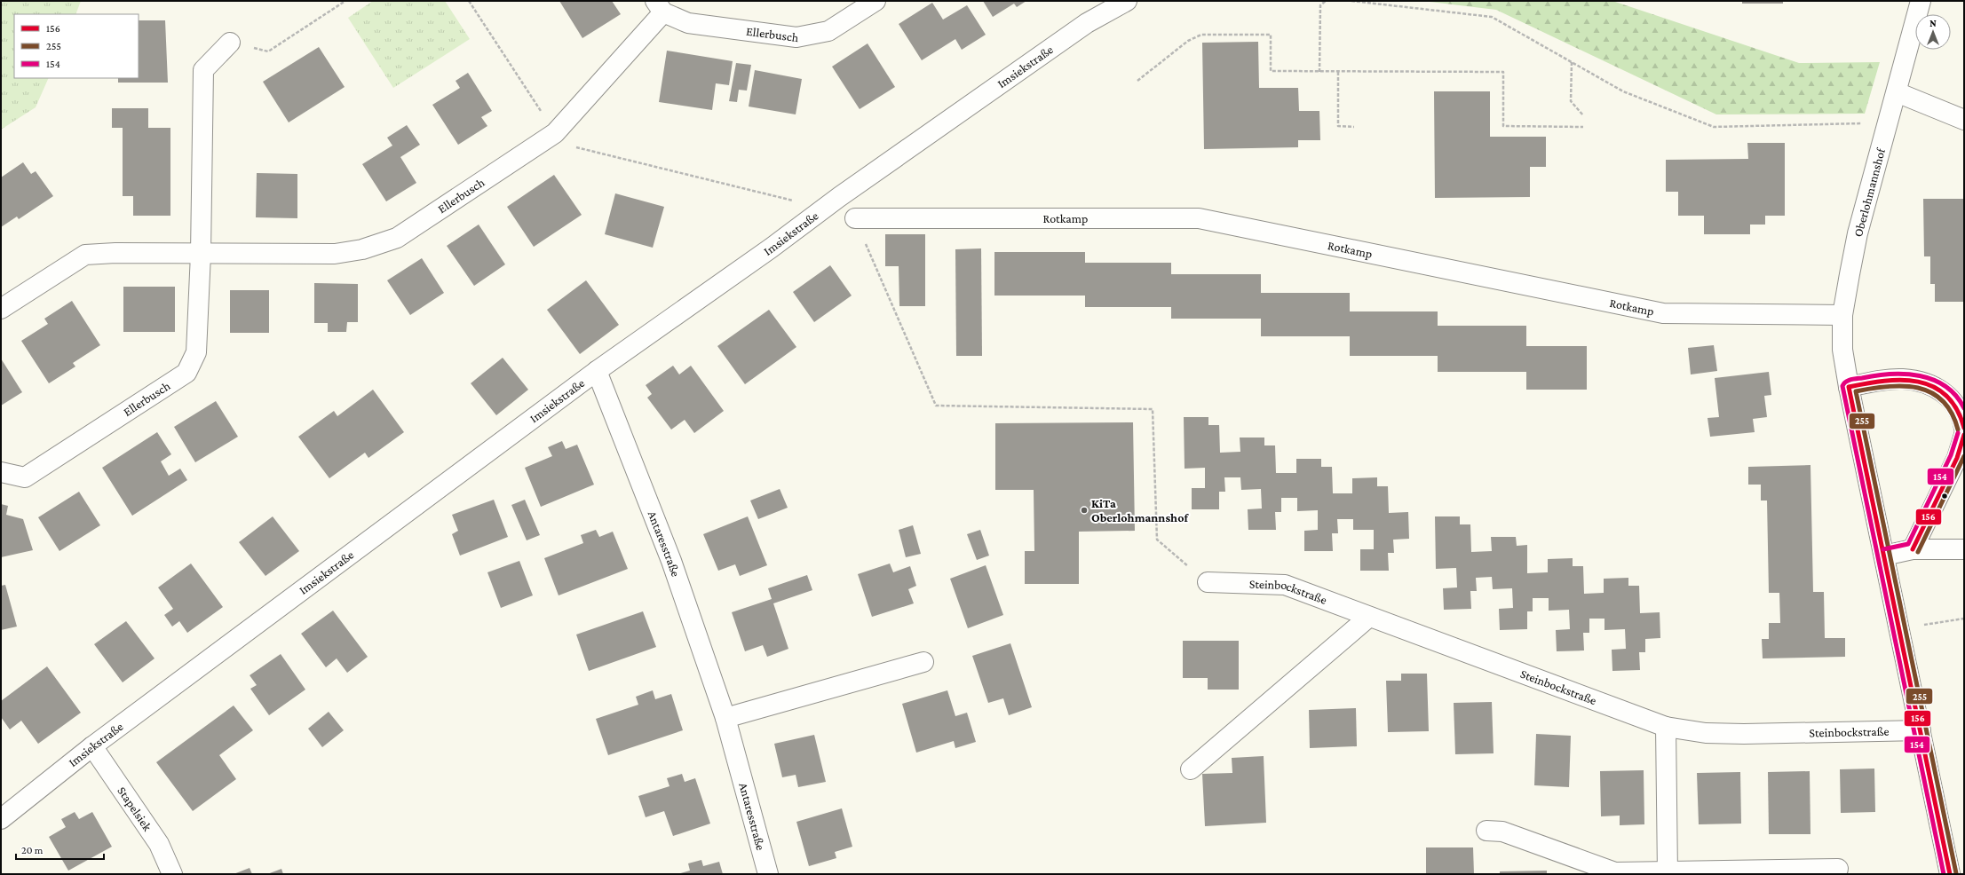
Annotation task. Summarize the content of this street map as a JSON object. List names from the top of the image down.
{
  "streets": {
    "street": [
      "Ellerbusch",
      "Imsiekstraße",
      "Oberlohmannshof",
      "Rotkamp",
      "Antaresstraße",
      "Steinbockstraße",
      "Stapelsiek"
    ]
  },
  "crossings": [
    ["Imsiekstraße", "Antaresstraße"],
    ["Imsiekstraße", "Stapelsiek"],
    ["Oberlohmannshof", "Rotkamp"],
    ["Oberlohmannshof", "Steinbockstraße"]
  ],
  "places": ["KiTa Oberlohmannshof"],
  "lines": ["transit line 154", "transit line 156", "transit line 255"],
  "legend": ["156", "255", "154"],
  "scale_bar": "20 m",
  "north": "top"
}
